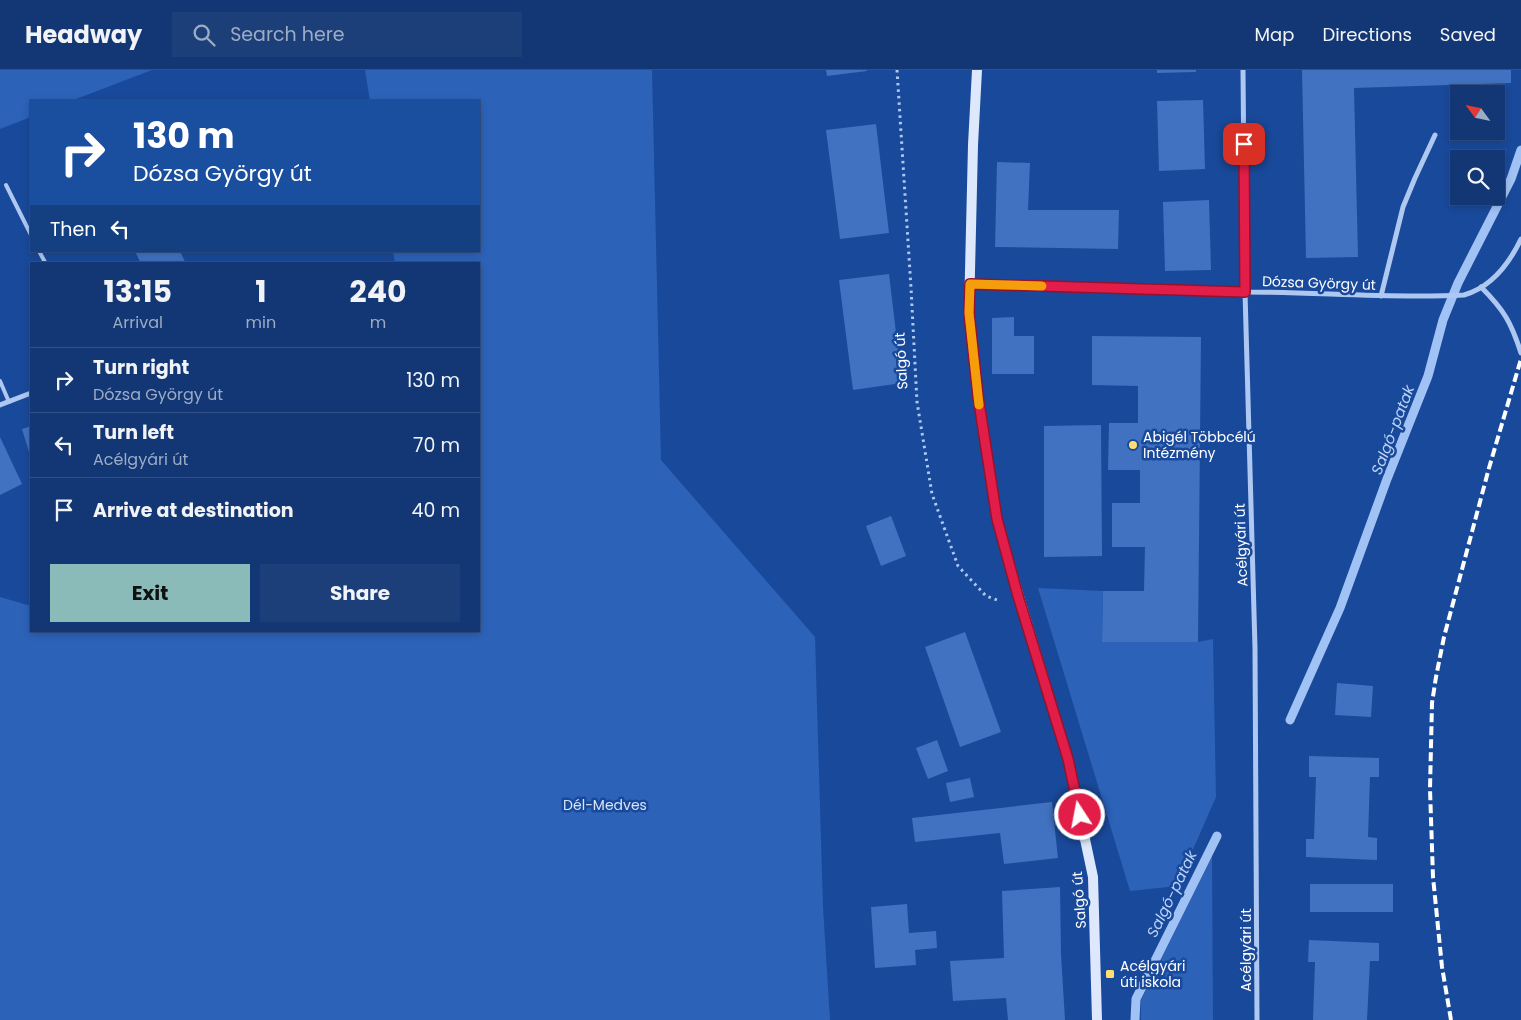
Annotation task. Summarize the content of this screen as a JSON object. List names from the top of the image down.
{
  "streets": {
    "main road": ["Salgó út"],
    "street": ["Dózsa György út", "Acélgyári út"]
  },
  "crossings": [
    ["Dózsa György út", "Salgó út"],
    ["Dózsa György út", "Acélgyári út"]
  ],
  "water": ["Salgó-patak"],
  "parks": ["Dél-Medves"],
  "places": {
    "other": ["Abigél Többcélú Intézmény"],
    "transit": ["Acélgyári úti iskola"]
  },
  "north": "top left",
  "page": {
    "header": "Headway",
    "search": "Search here",
    "nav": ["Map", "Directions", "Saved"],
    "turn": ["130 m", "Dózsa György út"],
    "then": "Then",
    "eta": [
      "13:15",
      "Arrival",
      "1",
      "min",
      "240",
      "m"
    ],
    "list": [
      {
        "name": "Turn right",
        "note": "Dózsa György út",
        "value": "130 m"
      },
      {
        "name": "Turn left",
        "note": "Acélgyári út",
        "value": "70 m"
      },
      {
        "name": "Arrive at destination",
        "value": "40 m"
      }
    ],
    "buttons": ["Exit", "Share"]
  }
}
